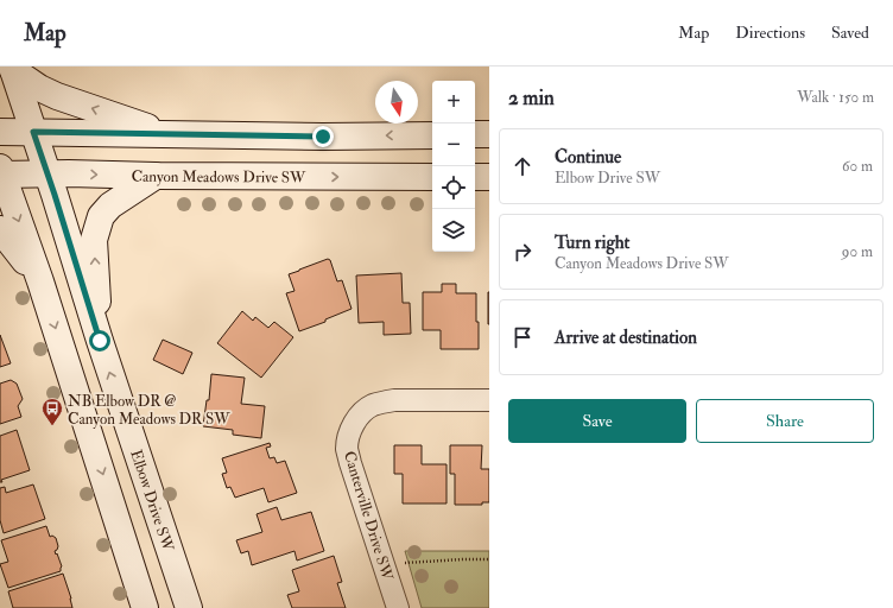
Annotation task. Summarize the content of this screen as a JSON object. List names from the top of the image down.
{
  "streets": {
    "main road": ["Canyon Meadows Drive SW", "Elbow Drive SW"],
    "street": ["Canterville Drive SW"]
  },
  "crossings": [
    ["Canyon Meadows Drive SW", "Elbow Drive SW"]
  ],
  "places": {
    "bus stop": ["NB Elbow DR @ Canyon Meadows DR SW"]
  },
  "north": "bottom",
  "page": {
    "header": "Map",
    "nav": ["Map", "Directions", "Saved"],
    "heading": ["2 min", "Walk · 150 m"],
    "map_buttons": ["+", "−"],
    "list": [
      ["Continue", "Elbow Drive SW", "60 m"],
      ["Turn right", "Canyon Meadows Drive SW", "90 m"],
      "Arrive at destination"
    ],
    "buttons": ["Save", "Share"]
  }
}
